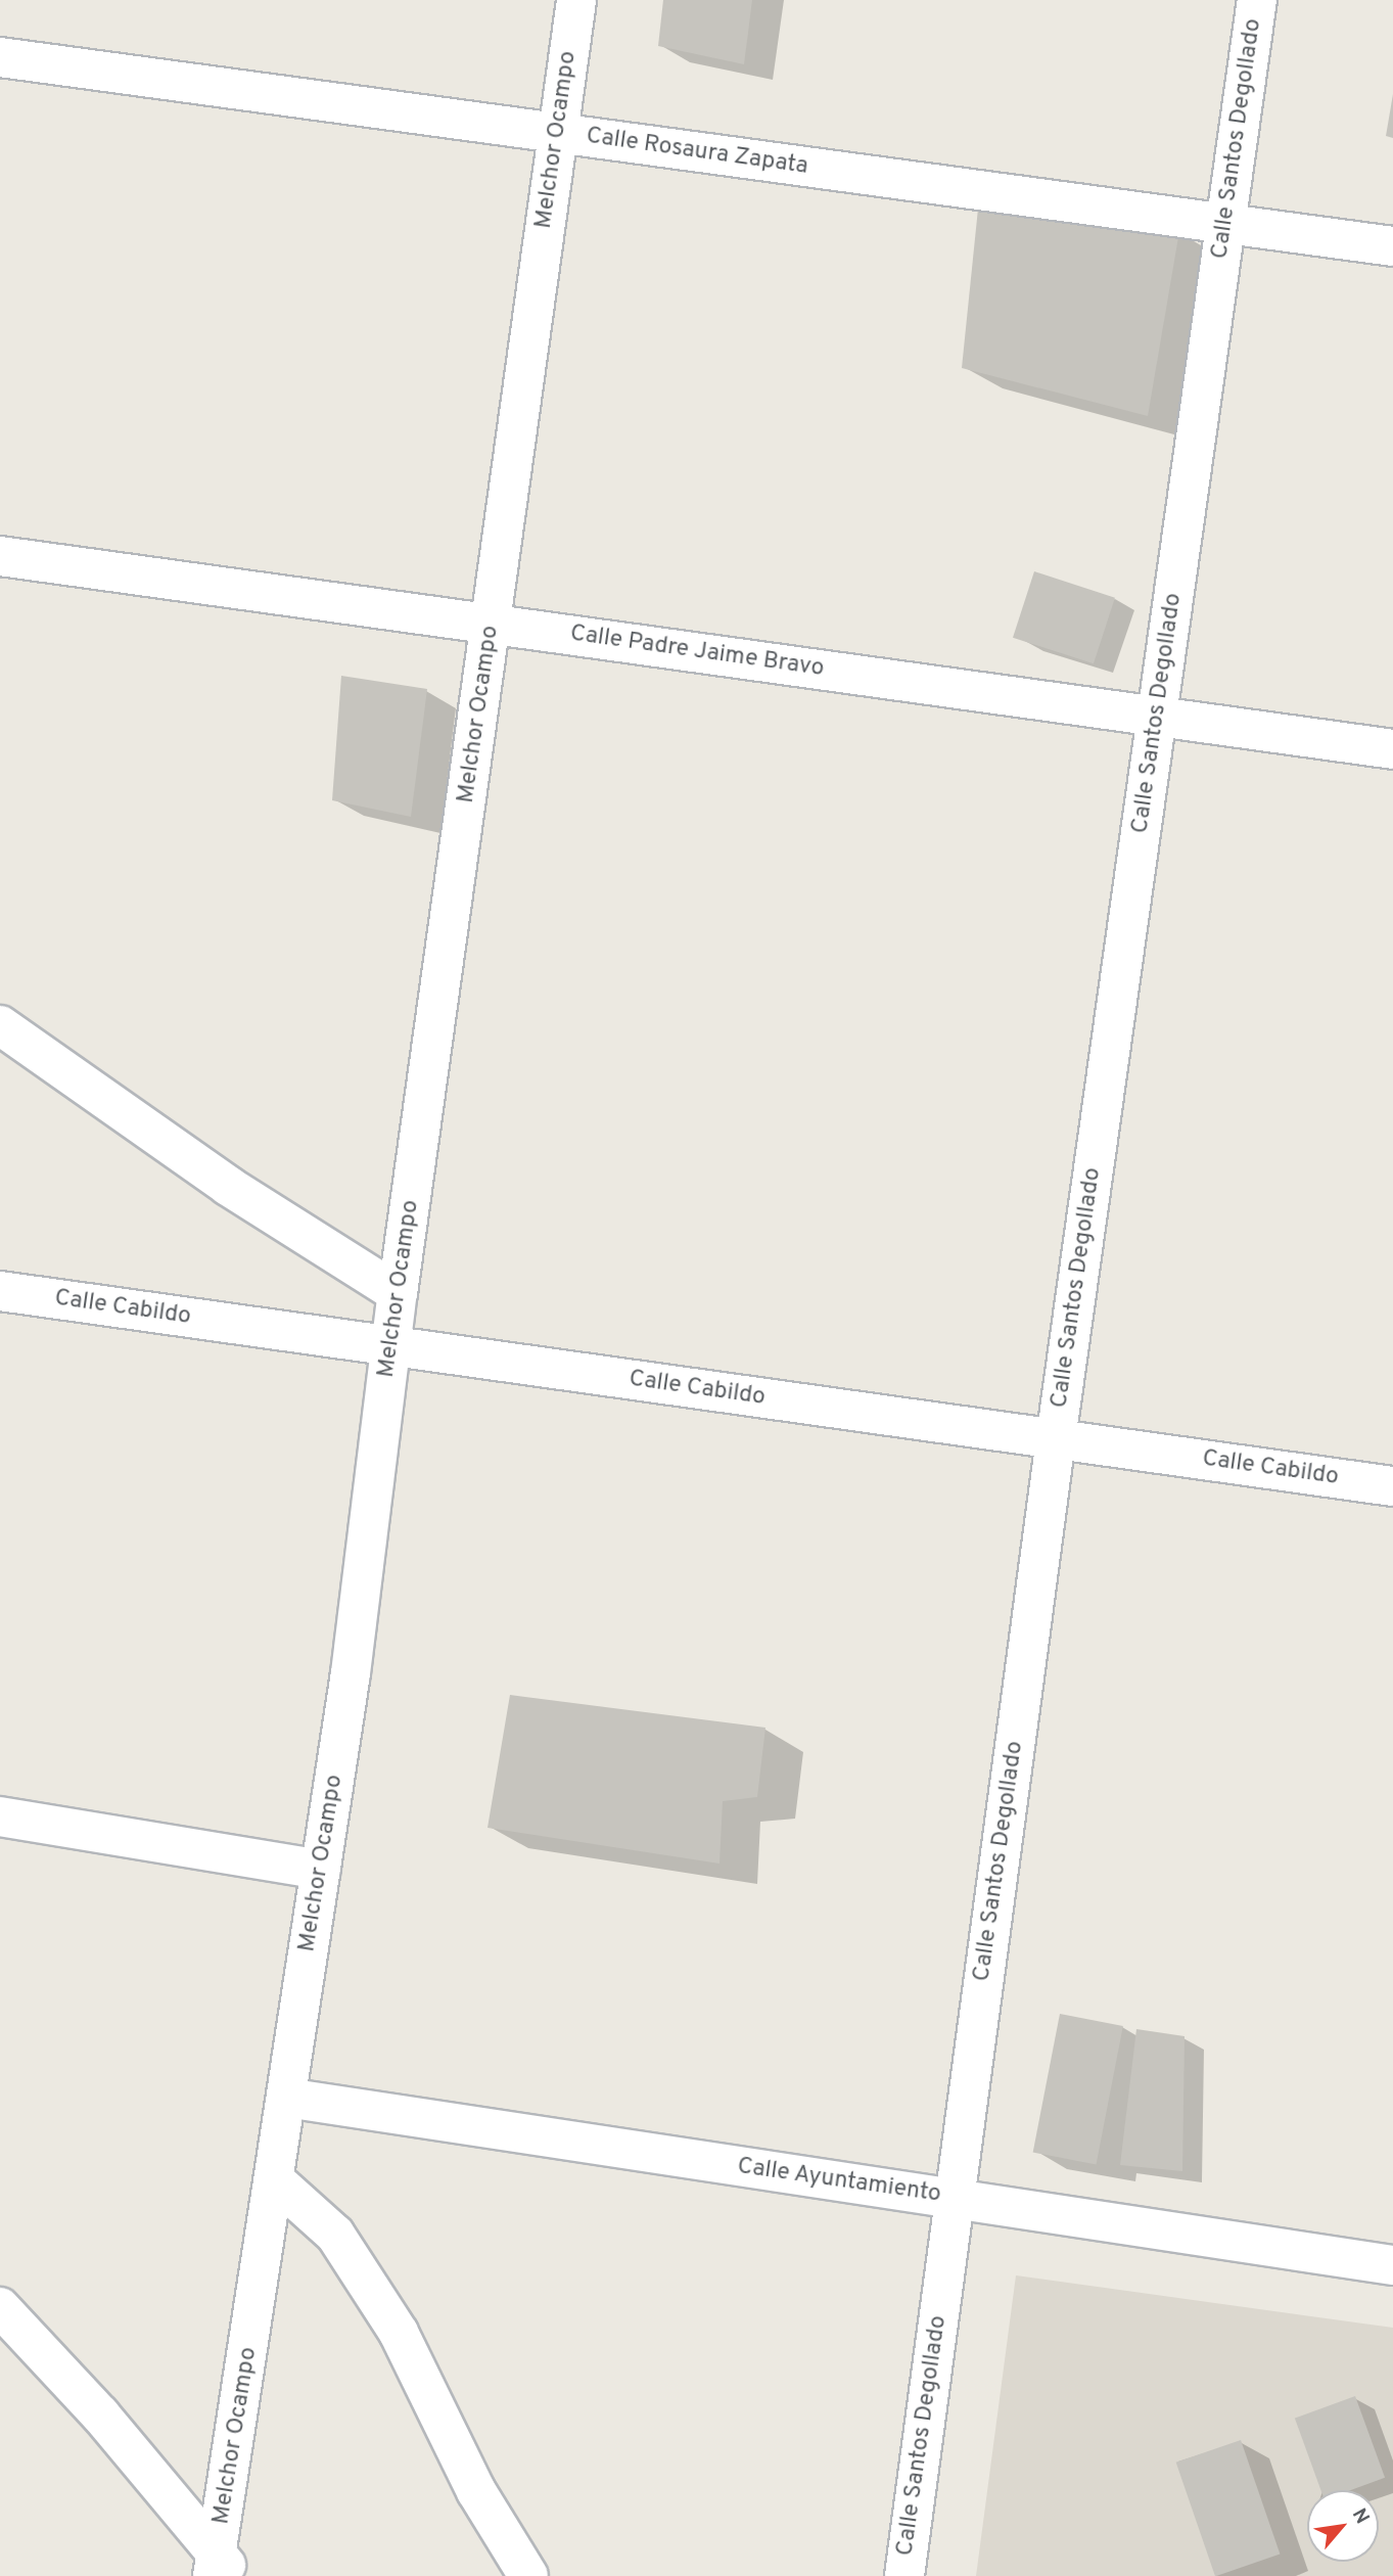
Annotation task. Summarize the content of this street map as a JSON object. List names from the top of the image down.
{
  "streets": {
    "street": [
      "Calle Santos Degollado",
      "Melchor Ocampo",
      "Calle Rosaura Zapata",
      "Calle Padre Jaime Bravo",
      "Calle Cabildo",
      "Calle Ayuntamiento"
    ]
  },
  "crossings": [
    ["Calle Santos Degollado", "Calle Rosaura Zapata"],
    ["Calle Santos Degollado", "Calle Padre Jaime Bravo"],
    ["Calle Santos Degollado", "Calle Cabildo"],
    ["Calle Santos Degollado", "Calle Ayuntamiento"],
    ["Melchor Ocampo", "Calle Rosaura Zapata"],
    ["Melchor Ocampo", "Calle Padre Jaime Bravo"],
    ["Melchor Ocampo", "Calle Cabildo"],
    ["Melchor Ocampo", "Calle Ayuntamiento"]
  ],
  "north": "top right"
}
